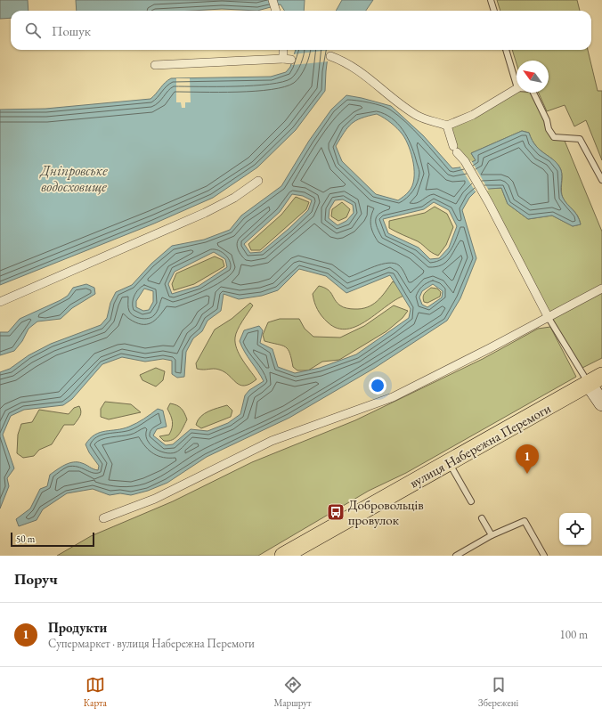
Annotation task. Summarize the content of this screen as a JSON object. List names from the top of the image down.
{
  "streets": {
    "main road": ["вулиця Набережна Перемоги"]
  },
  "water": ["Дніпровське водосховище"],
  "places": {
    "bus stop": ["Добровольців провулок"]
  },
  "scale_bar": "50 m",
  "north": "top left",
  "page": {
    "search": "Пошук",
    "pins": "1",
    "scale": "50 m",
    "heading": "Поруч",
    "list": [
      {
        "mark": "1",
        "name": "Продукти",
        "note": "Супермаркет · вулиця Набережна Перемоги",
        "value": "100 m"
      }
    ],
    "nav": ["Карта", "Маршрут", "Збережені"]
  }
}
